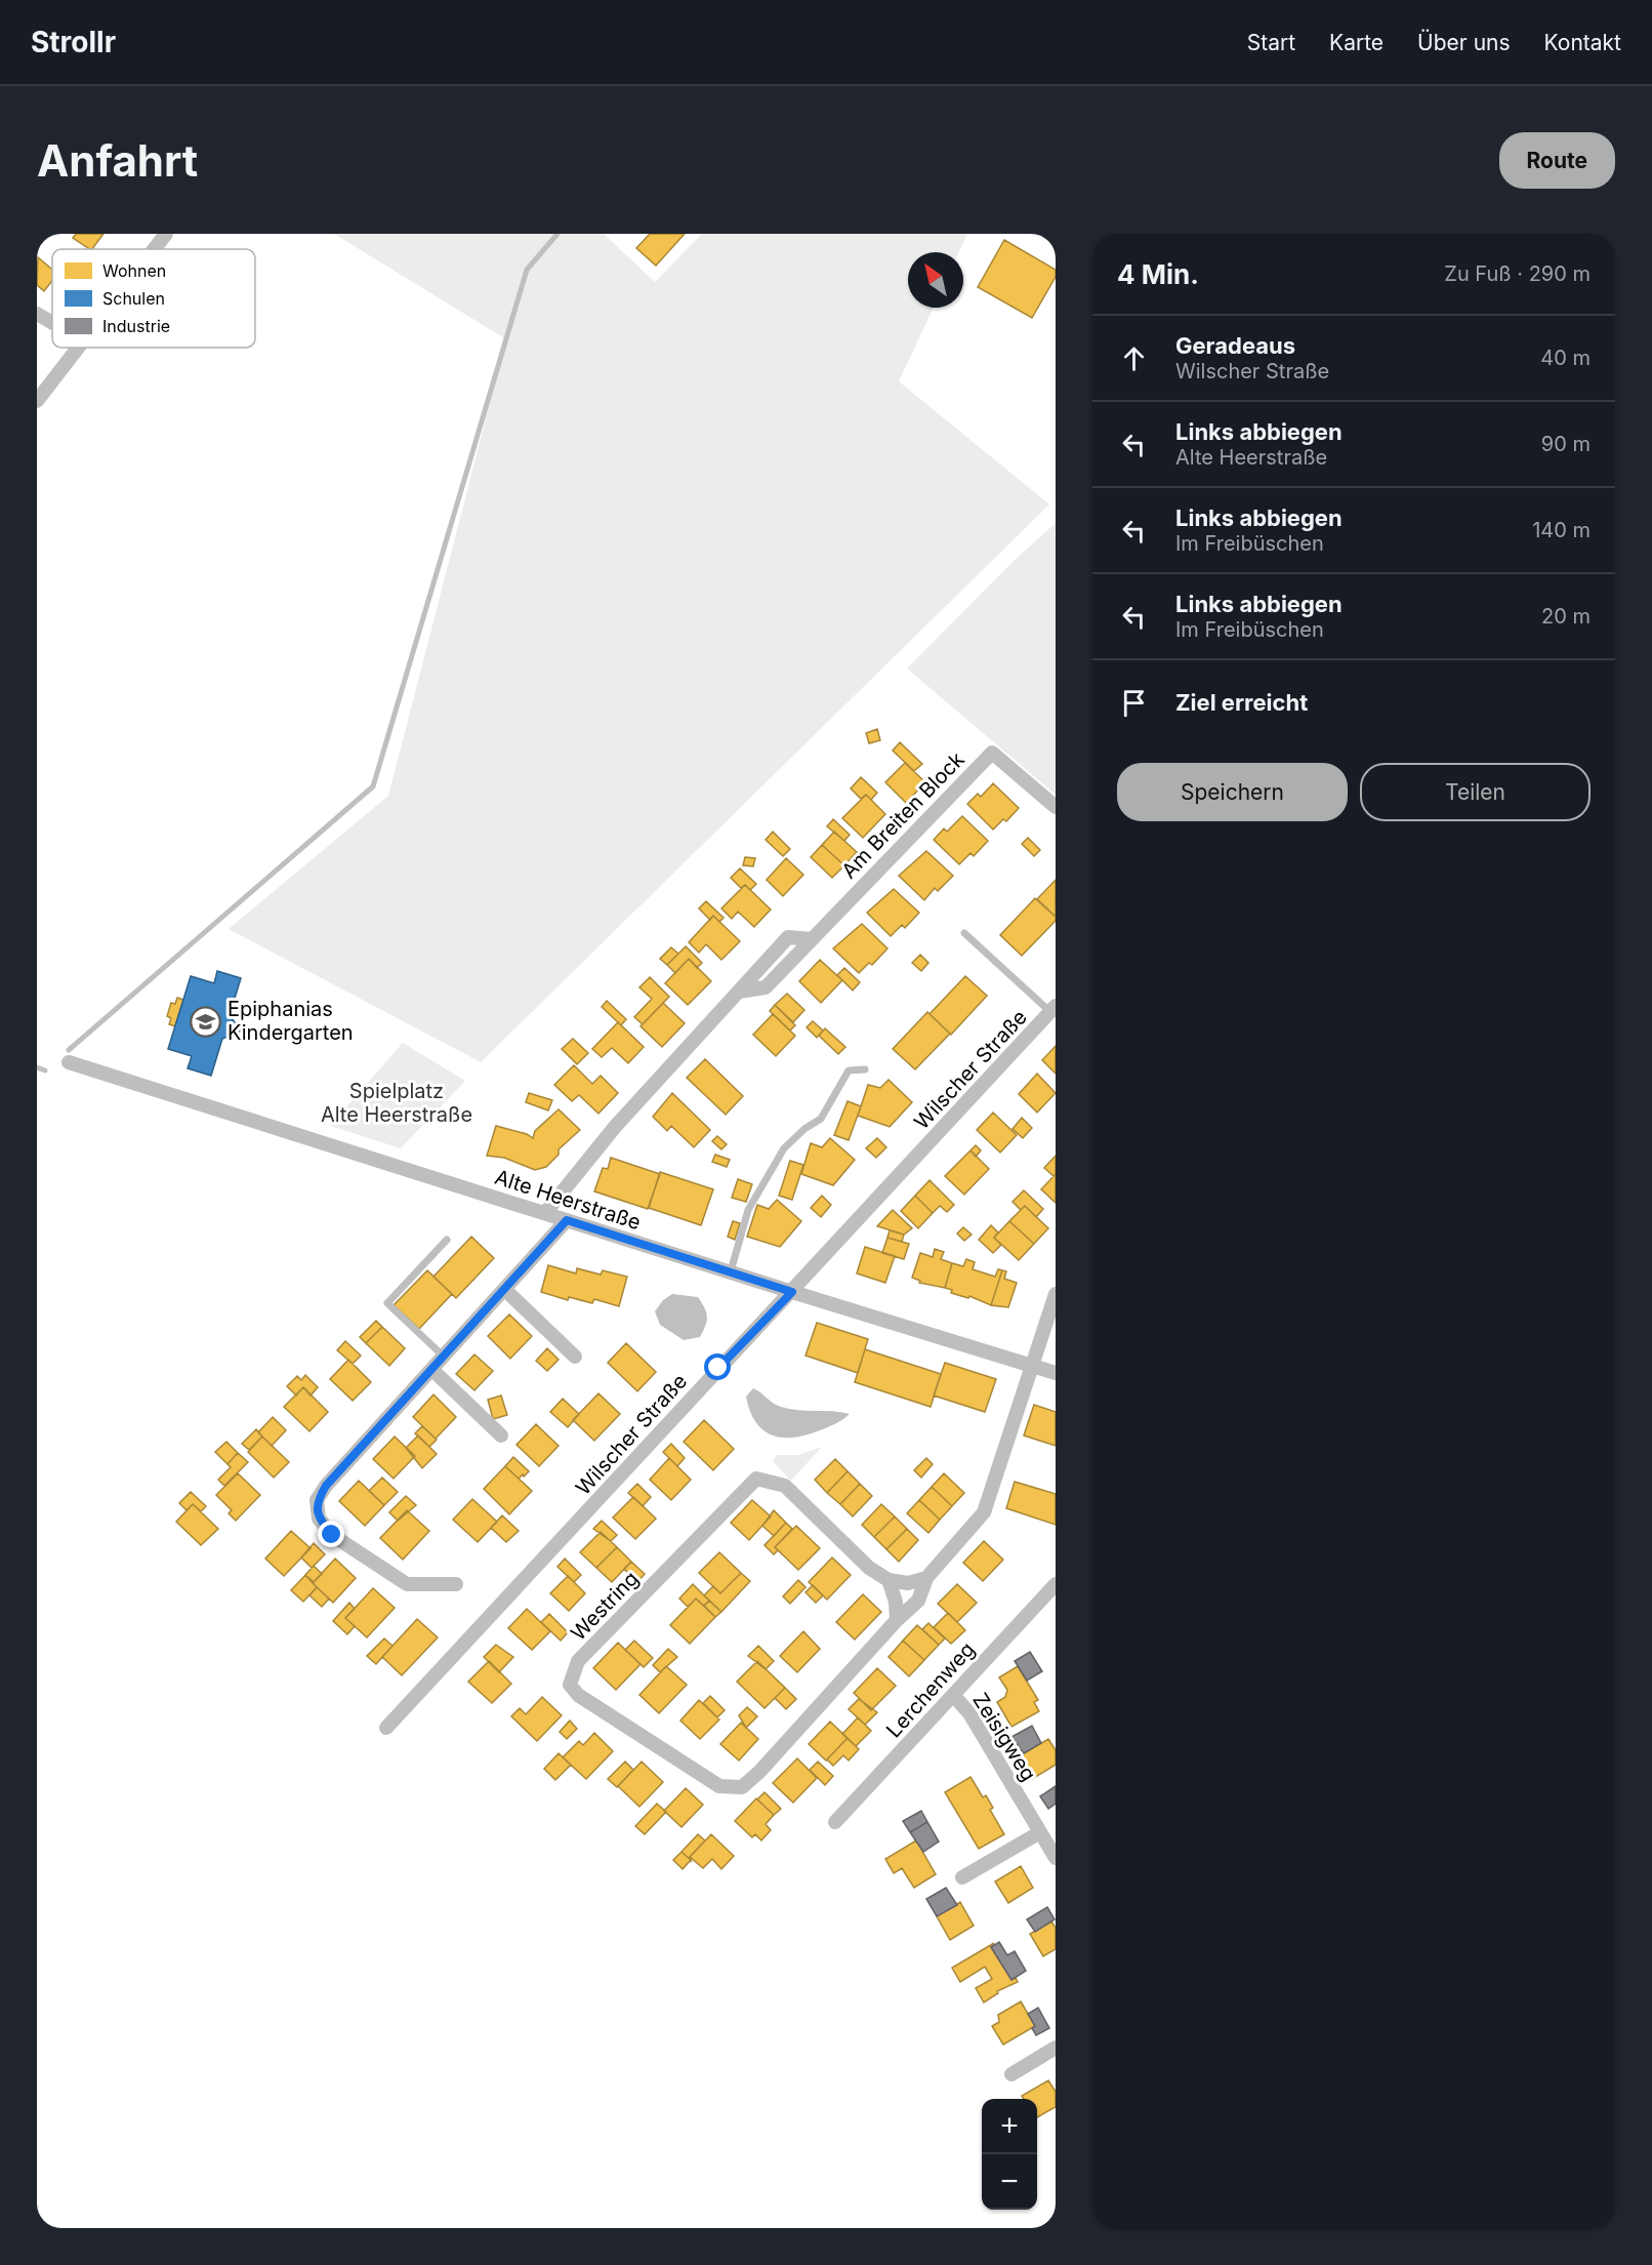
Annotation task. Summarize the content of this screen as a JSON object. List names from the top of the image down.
{
  "streets": {
    "street": [
      "Am Breiten Block",
      "Wilscher Straße",
      "Alte Heerstraße",
      "Westring",
      "Lerchenweg",
      "Zeisigweg"
    ]
  },
  "crossings": [
    ["Am Breiten Block", "Alte Heerstraße"],
    ["Wilscher Straße", "Alte Heerstraße"],
    ["Alte Heerstraße", "Westring"],
    ["Lerchenweg", "Zeisigweg"]
  ],
  "parks": ["Spielplatz Alte Heerstraße"],
  "places": {
    "school or university": ["Epiphanias Kindergarten"]
  },
  "legend": ["Wohnen", "Schulen", "Industrie"],
  "north": "top left",
  "page": {
    "header": "Strollr",
    "nav": [
      "Start",
      "Karte",
      "Über uns",
      "Kontakt"
    ],
    "buttons": [
      "Route",
      ["Speichern", "Teilen"]
    ],
    "title": "Anfahrt",
    "heading": ["4 Min.", "Zu Fuß · 290 m"],
    "list": [
      ["Geradeaus", "Wilscher Straße", "40 m"],
      ["Links abbiegen", "Alte Heerstraße", "90 m"],
      ["Links abbiegen", "Im Freibüschen", "140 m"],
      ["Links abbiegen", "Im Freibüschen", "20 m"],
      "Ziel erreicht"
    ],
    "map_buttons": ["+", "−"]
  }
}
